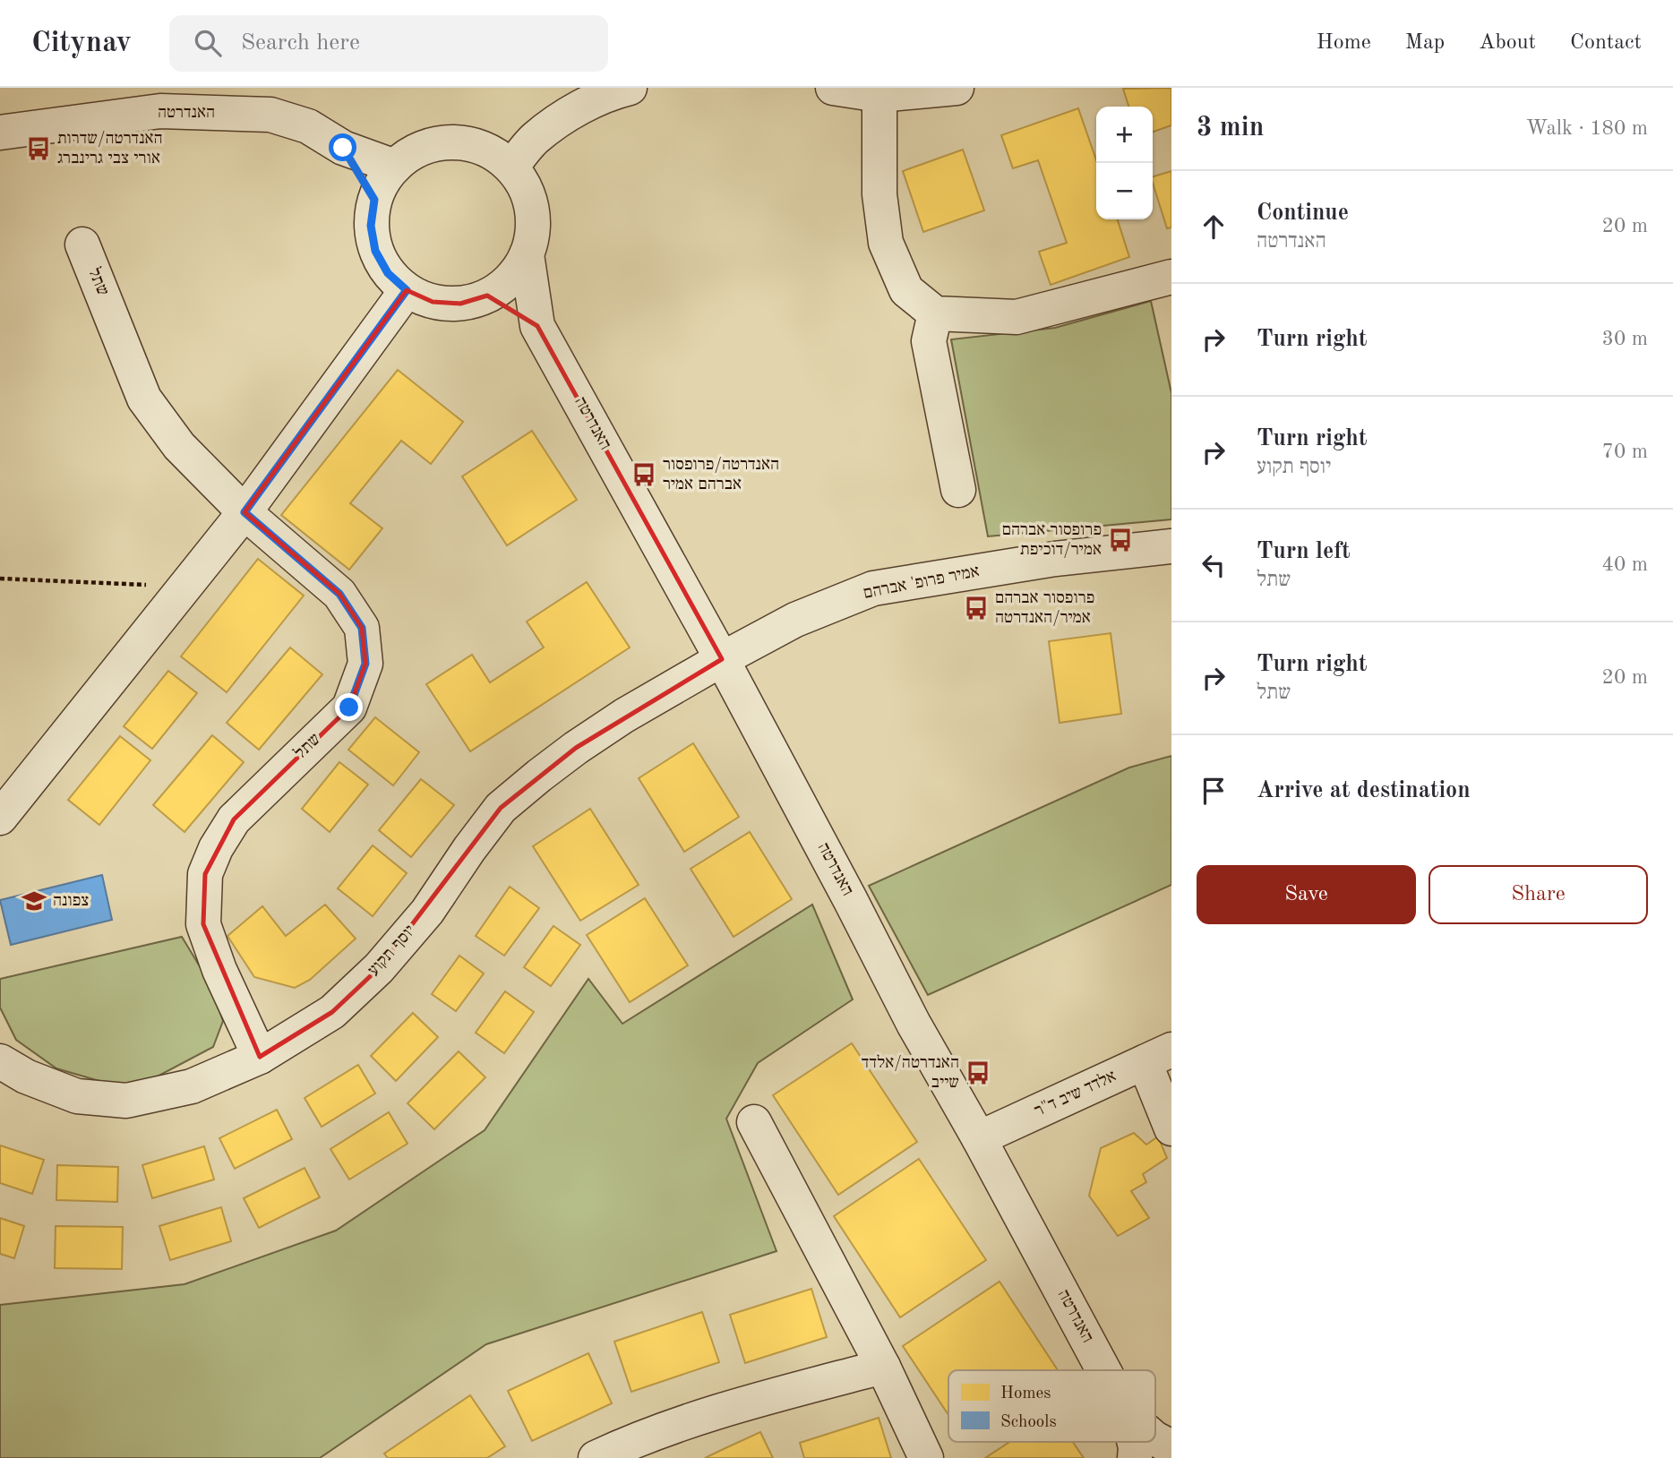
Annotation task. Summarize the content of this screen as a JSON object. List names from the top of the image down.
{
  "streets": {
    "street": [
      "האנדרטה",
      "שתל",
      "אמיר פרופ' אברהם",
      "יוסף תקוע",
      "אלדד שיב ד\"ר"
    ]
  },
  "crossings": [
    ["האנדרטה", "אמיר פרופ' אברהם"],
    ["האנדרטה", "יוסף תקוע"],
    ["האנדרטה", "אלדד שיב ד\"ר"],
    ["שתל", "יוסף תקוע"],
    ["אמיר פרופ' אברהם", "יוסף תקוע"]
  ],
  "places": {
    "bus stop": [
      "האנדרטה/שדרות אורי צבי גרינברג",
      "האנדרטה/פרופסור אברהם אמיר",
      "פרופסור אברהם אמיר/דוכיפת",
      "פרופסור אברהם אמיר/האנדרטה",
      "האנדרטה/אלדד שייב"
    ],
    "school or university": ["צפונה"]
  },
  "legend": ["Homes", "Schools"],
  "page": {
    "header": "Citynav",
    "search": "Search here",
    "nav": [
      "Home",
      "Map",
      "About",
      "Contact"
    ],
    "heading": ["3 min", "Walk · 180 m"],
    "map_buttons": ["+", "−"],
    "list": [
      ["Continue", "האנדרטה", "20 m"],
      ["Turn right", "30 m"],
      ["Turn right", "יוסף תקוע", "70 m"],
      ["Turn left", "שתל", "40 m"],
      ["Turn right", "שתל", "20 m"],
      "Arrive at destination"
    ],
    "buttons": ["Save", "Share"]
  }
}
